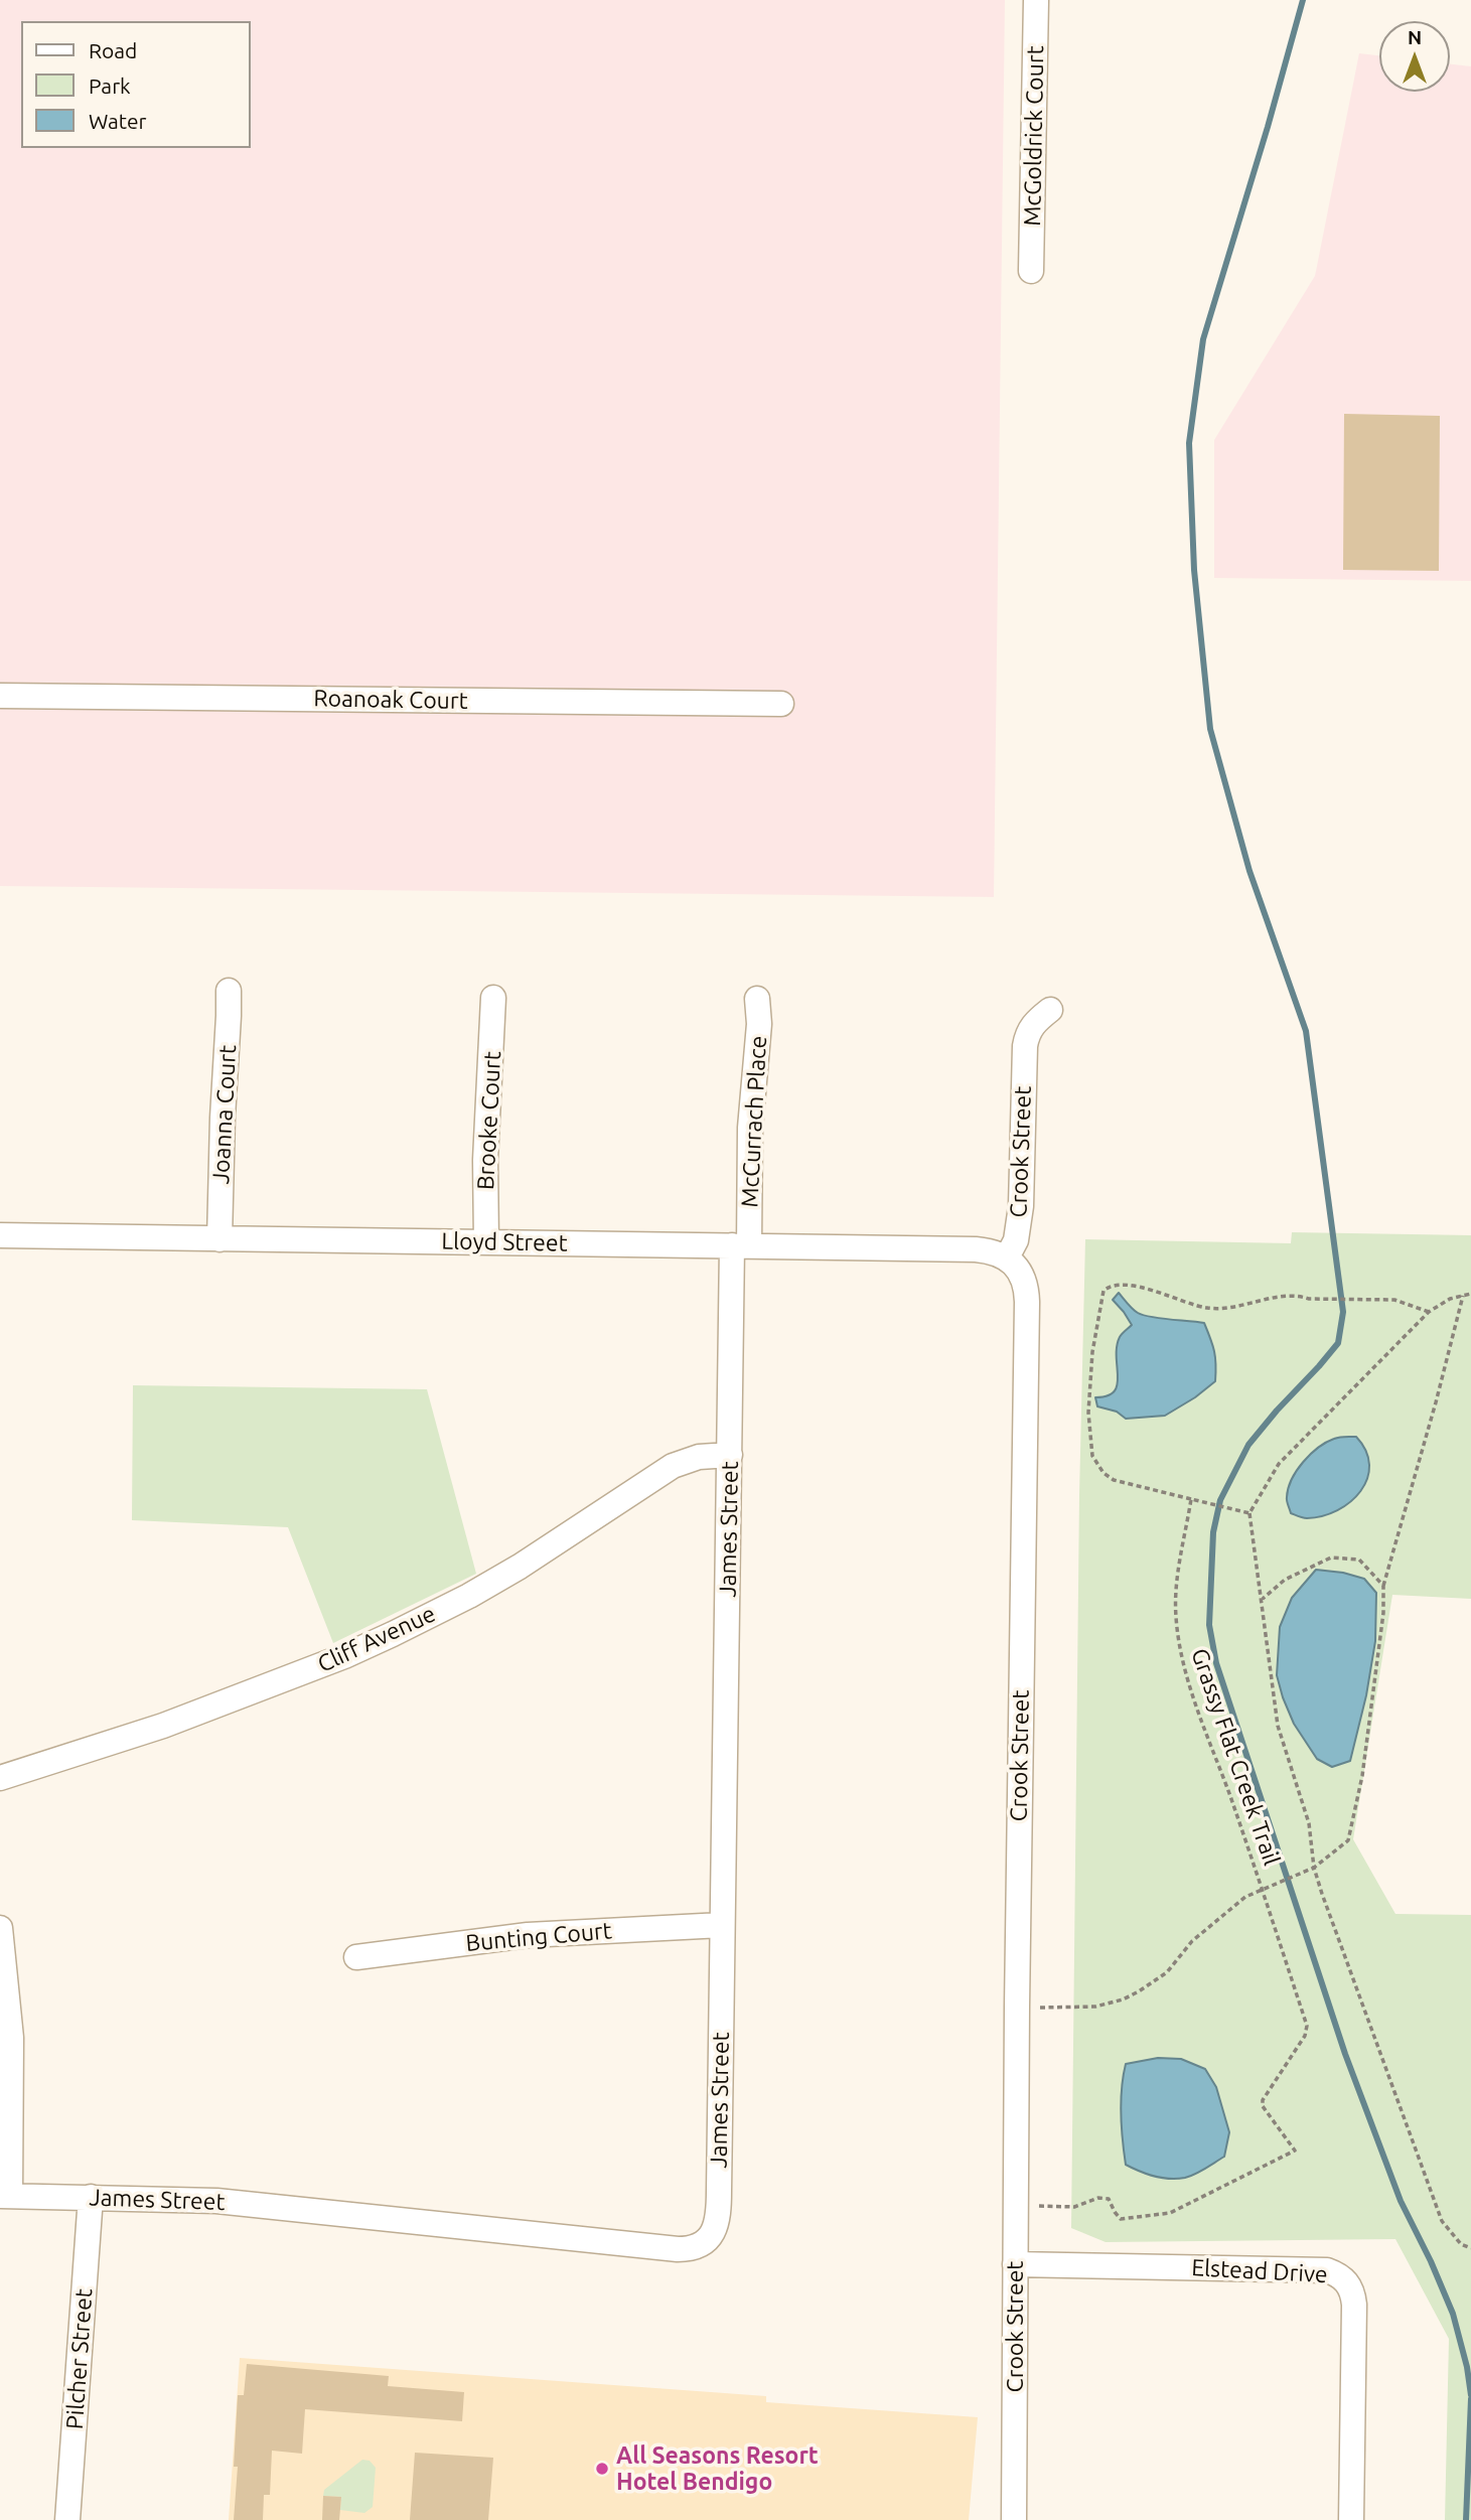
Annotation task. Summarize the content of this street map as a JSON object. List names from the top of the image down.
{
  "streets": {
    "street": [
      "McGoldrick Court",
      "Roanoak Court",
      "Joanna Court",
      "Brooke Court",
      "McCurrach Place",
      "Crook Street",
      "Lloyd Street",
      "James Street",
      "Cliff Avenue",
      "Bunting Court",
      "Elstead Drive",
      "Pilcher Street"
    ],
    "path": ["Grassy Flat Creek Trail"]
  },
  "crossings": [
    ["Joanna Court", "Lloyd Street"],
    ["Brooke Court", "Lloyd Street"],
    ["McCurrach Place", "Lloyd Street"],
    ["McCurrach Place", "James Street"],
    ["Crook Street", "Lloyd Street"],
    ["Crook Street", "Elstead Drive"],
    ["Lloyd Street", "James Street"],
    ["James Street", "Cliff Avenue"],
    ["James Street", "Bunting Court"],
    ["James Street", "Pilcher Street"]
  ],
  "places": ["All Seasons Resort Hotel Bendigo"],
  "legend": ["Road", "Park", "Water"],
  "north": "top"
}
